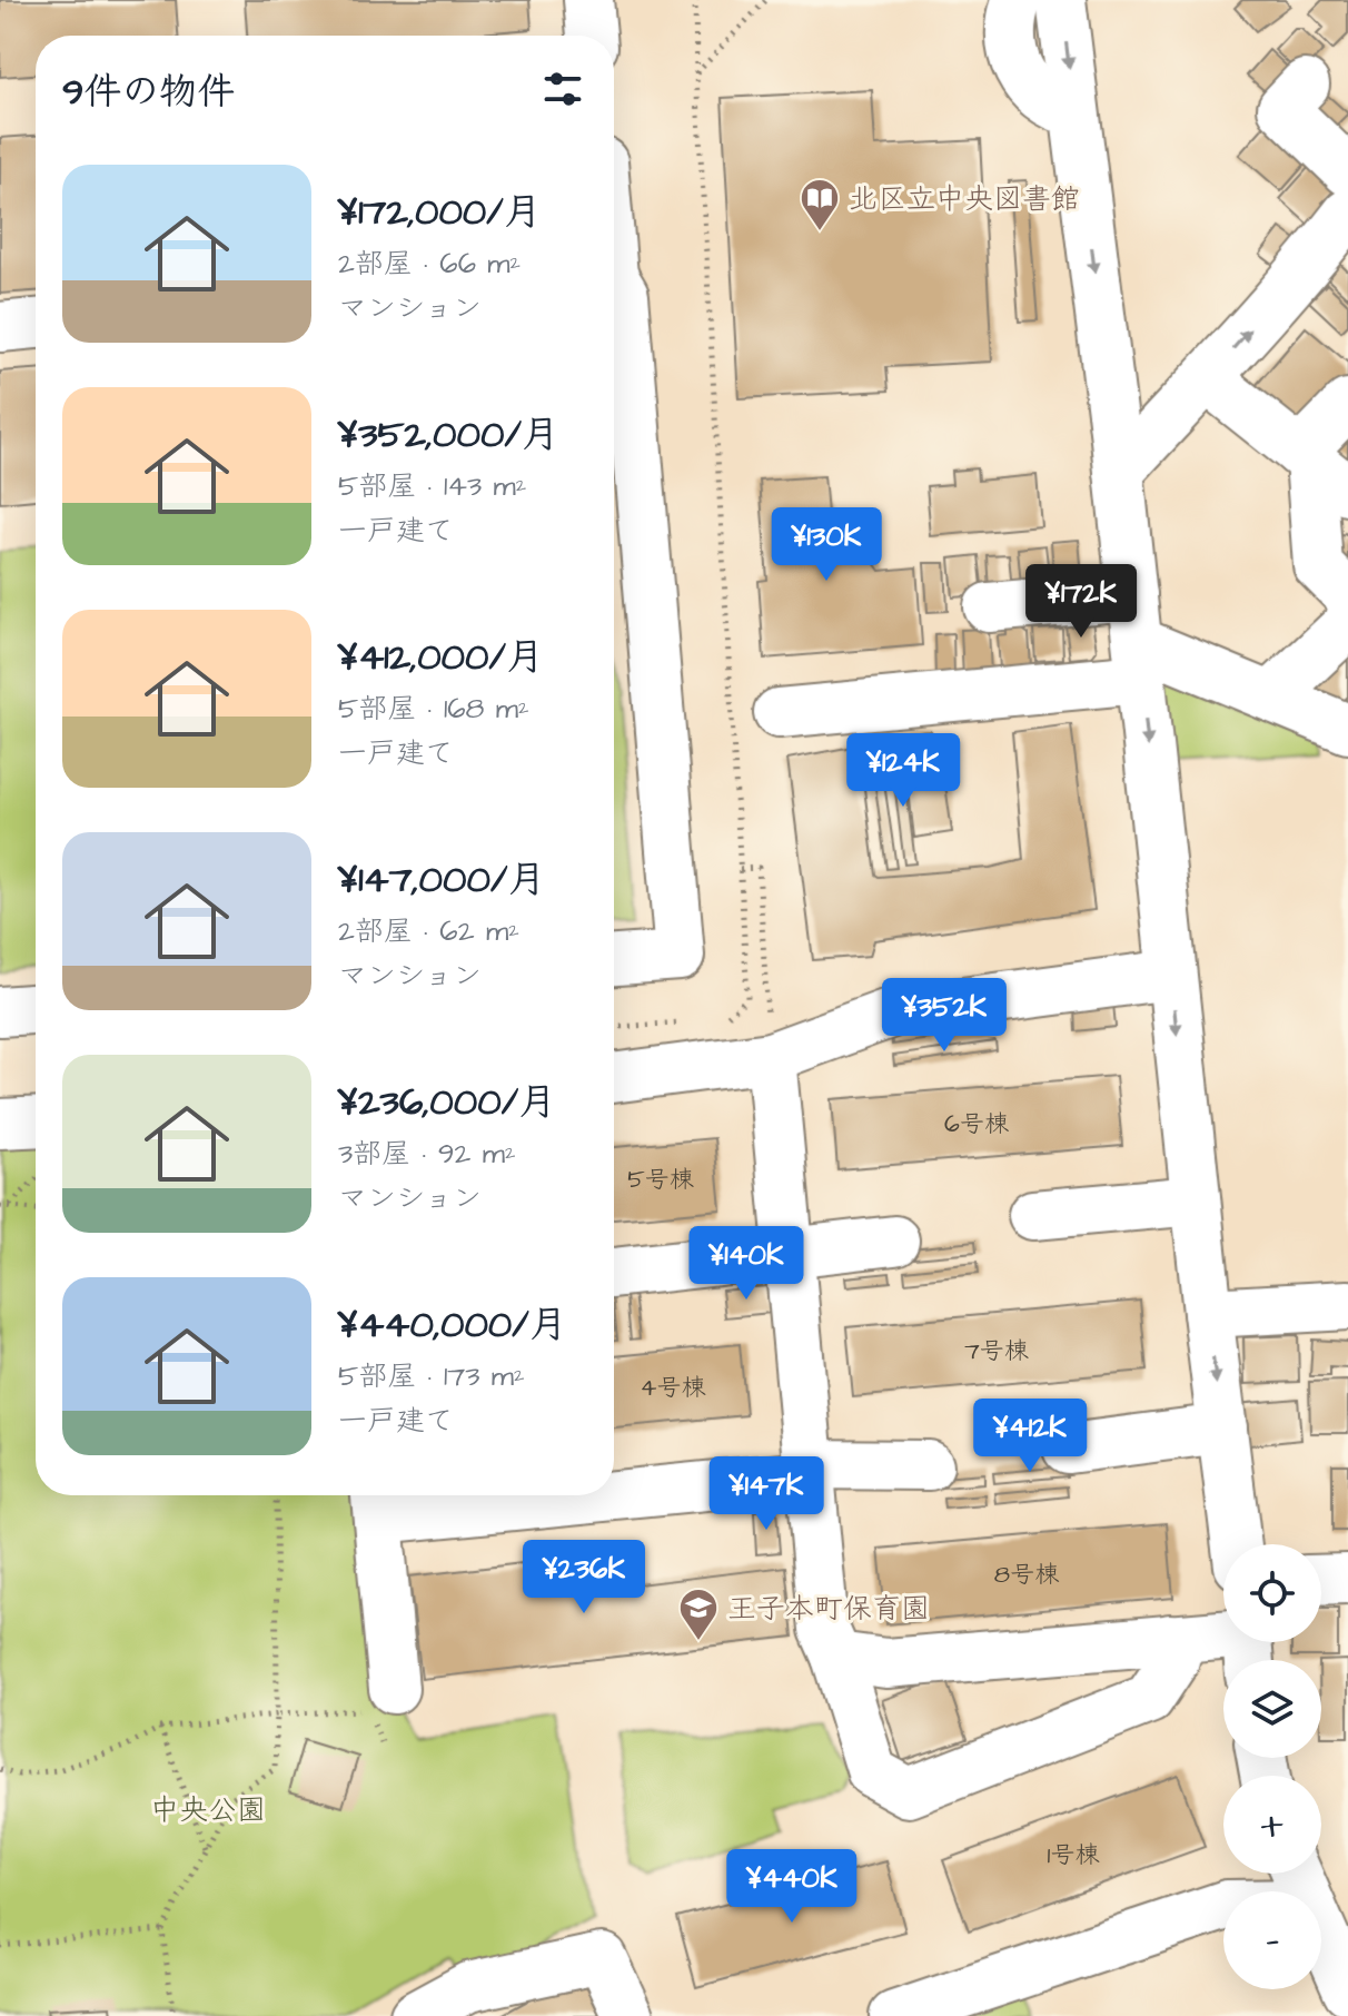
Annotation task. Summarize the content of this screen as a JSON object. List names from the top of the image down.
{
  "parks": ["中央公園"],
  "places": {
    "library": ["北区立中央図書館"],
    "school or university": ["王子本町保育園"]
  },
  "house_numbers": [
    "6号棟",
    "5号棟",
    "7号棟",
    "4号棟",
    "8号棟",
    "1号棟"
  ],
  "page": {
    "heading": "9件の物件",
    "list": [
      {
        "name": "¥172,000/月",
        "note": "2部屋 · 66 m² · マンション"
      },
      {
        "name": "¥352,000/月",
        "note": "5部屋 · 143 m² · 一戸建て"
      },
      {
        "name": "¥412,000/月",
        "note": "5部屋 · 168 m² · 一戸建て"
      },
      {
        "name": "¥147,000/月",
        "note": "2部屋 · 62 m² · マンション"
      },
      {
        "name": "¥236,000/月",
        "note": "3部屋 · 92 m² · マンション"
      },
      {
        "name": "¥440,000/月",
        "note": "5部屋 · 173 m² · 一戸建て"
      }
    ],
    "price": [
      "¥130K",
      "¥172K",
      "¥124K",
      "¥352K",
      "¥140K",
      "¥412K",
      "¥147K",
      "¥236K",
      "¥440K"
    ],
    "map_buttons": ["+", "−"]
  }
}
